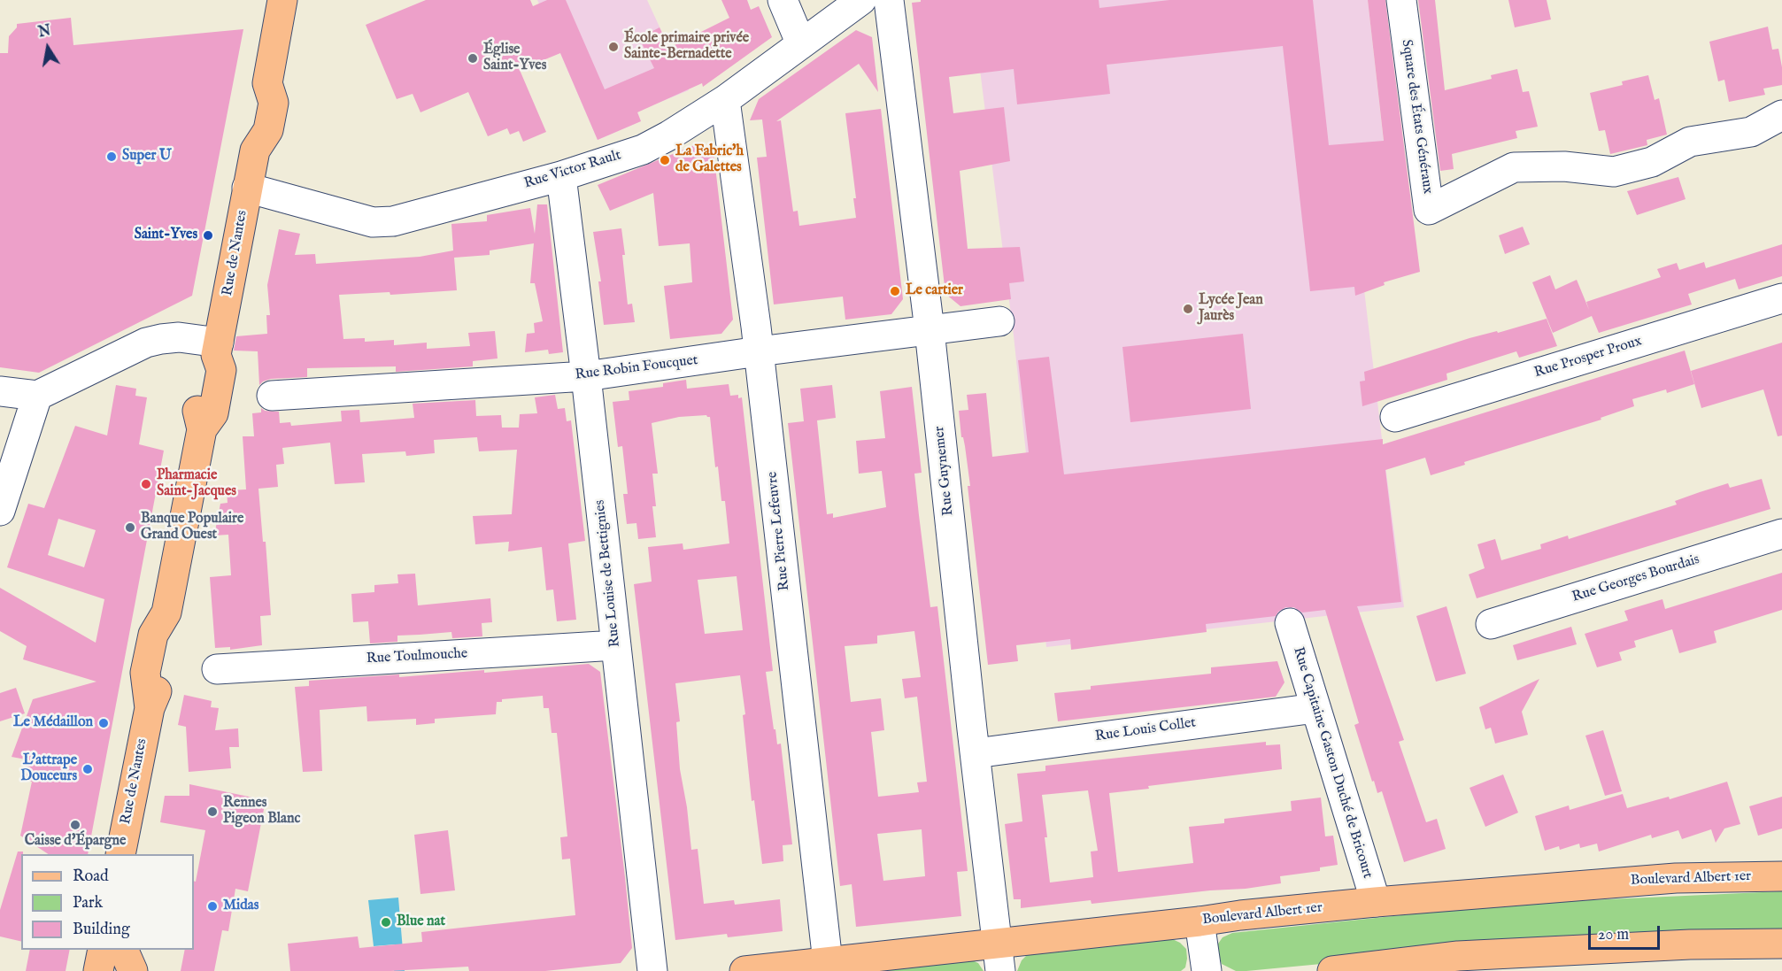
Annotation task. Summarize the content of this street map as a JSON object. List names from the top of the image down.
{
  "streets": {
    "main road": ["Rue de Nantes", "Boulevard Albert 1er"],
    "street": [
      "Square des États Généraux",
      "Rue Victor Rault",
      "Rue Prosper Proux",
      "Rue Robin Foucquet",
      "Rue Guynemer",
      "Rue Pierre Lefeuvre",
      "Rue Louise de Bettignies",
      "Rue Georges Bourdais",
      "Rue Toulmouche",
      "Rue Louis Collet",
      "Rue Capitaine Gaston Duché de Bricourt"
    ]
  },
  "crossings": [
    ["Rue Victor Rault", "Rue de Nantes"],
    ["Rue Victor Rault", "Rue Pierre Lefeuvre"],
    ["Rue Victor Rault", "Rue Louise de Bettignies"],
    ["Rue Robin Foucquet", "Rue Guynemer"],
    ["Rue Robin Foucquet", "Rue Pierre Lefeuvre"],
    ["Rue Robin Foucquet", "Rue Louise de Bettignies"],
    ["Rue Guynemer", "Rue Louis Collet"],
    ["Rue Guynemer", "Boulevard Albert 1er"],
    ["Rue Pierre Lefeuvre", "Boulevard Albert 1er"],
    ["Rue Louise de Bettignies", "Rue Toulmouche"],
    ["Rue Louis Collet", "Rue Capitaine Gaston Duché de Bricourt"],
    ["Rue Capitaine Gaston Duché de Bricourt", "Boulevard Albert 1er"]
  ],
  "places": [
    "École primaire privée Sainte-Bernadette",
    "Église Saint-Yves",
    "Super U",
    "La Fabric'h de Galettes",
    "Saint-Yves",
    "Le cartier",
    "Lycée Jean Jaurès",
    "Pharmacie Saint-Jacques",
    "Banque Populaire Grand Ouest",
    "Le Médaillon",
    "L'attrape Douceurs",
    "Rennes Pigeon Blanc",
    "Caisse d'Épargne",
    "Midas",
    "Blue nat"
  ],
  "legend": ["Road", "Park", "Building"],
  "scale_bar": "20 m",
  "north": "top"
}
